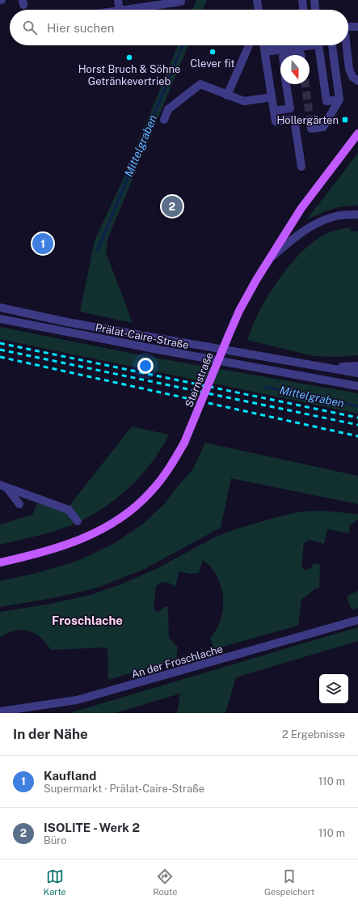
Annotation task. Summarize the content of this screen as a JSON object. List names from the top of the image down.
{
  "streets": {
    "main road": ["Sternstraße"],
    "street": ["Prälat-Caire-Straße", "An der Froschlache"]
  },
  "districts": ["Froschlache"],
  "water": ["Mittelgraben"],
  "places": {
    "other": ["Clever fit", "Horst Bruch & Söhne Getränkevertrieb"],
    "transit": ["Hollergärten"]
  },
  "north": "bottom",
  "page": {
    "search": "Hier suchen",
    "pins": ["2", "1"],
    "heading": ["In der Nähe", "2 Ergebnisse"],
    "list": [
      {
        "mark": "1",
        "name": "Kaufland",
        "note": "Supermarkt · Prälat-Caire-Straße",
        "value": "110 m"
      },
      {
        "mark": "2",
        "name": "ISOLITE - Werk 2",
        "note": "Büro",
        "value": "110 m"
      }
    ],
    "nav": ["Karte", "Route", "Gespeichert"]
  }
}
